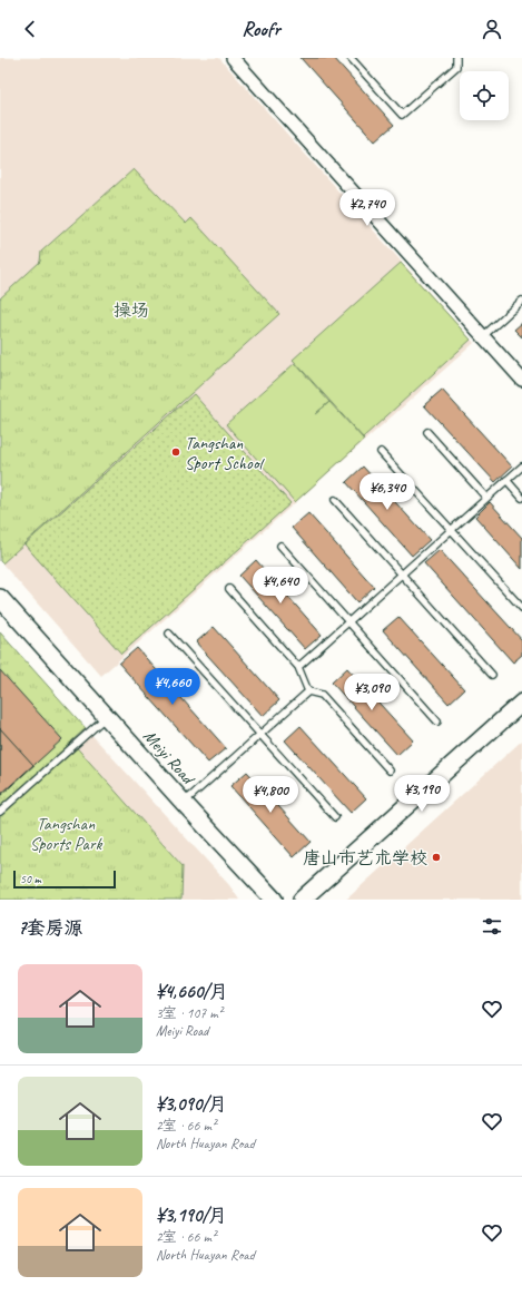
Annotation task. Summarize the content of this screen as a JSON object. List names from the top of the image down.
{
  "streets": {
    "street": ["Meiyi Road"]
  },
  "parks": ["操场", "Tangshan Sports Park"],
  "places": ["Tangshan Sport School", "唐山市艺术学校"],
  "scale_bar": "50 m",
  "page": {
    "header": "Roofr",
    "price": [
      "¥2,740",
      "¥6,340",
      "¥4,640",
      "¥4,660",
      "¥3,090",
      "¥3,190",
      "¥4,800"
    ],
    "scale": "50 m",
    "heading": "7套房源",
    "list": [
      {
        "name": "¥4,660/月",
        "note": "3室 · 107 m² · Meiyi Road"
      },
      {
        "name": "¥3,090/月",
        "note": "2室 · 66 m² · North Huayan Road"
      },
      {
        "name": "¥3,190/月",
        "note": "2室 · 66 m² · North Huayan Road"
      }
    ]
  }
}
